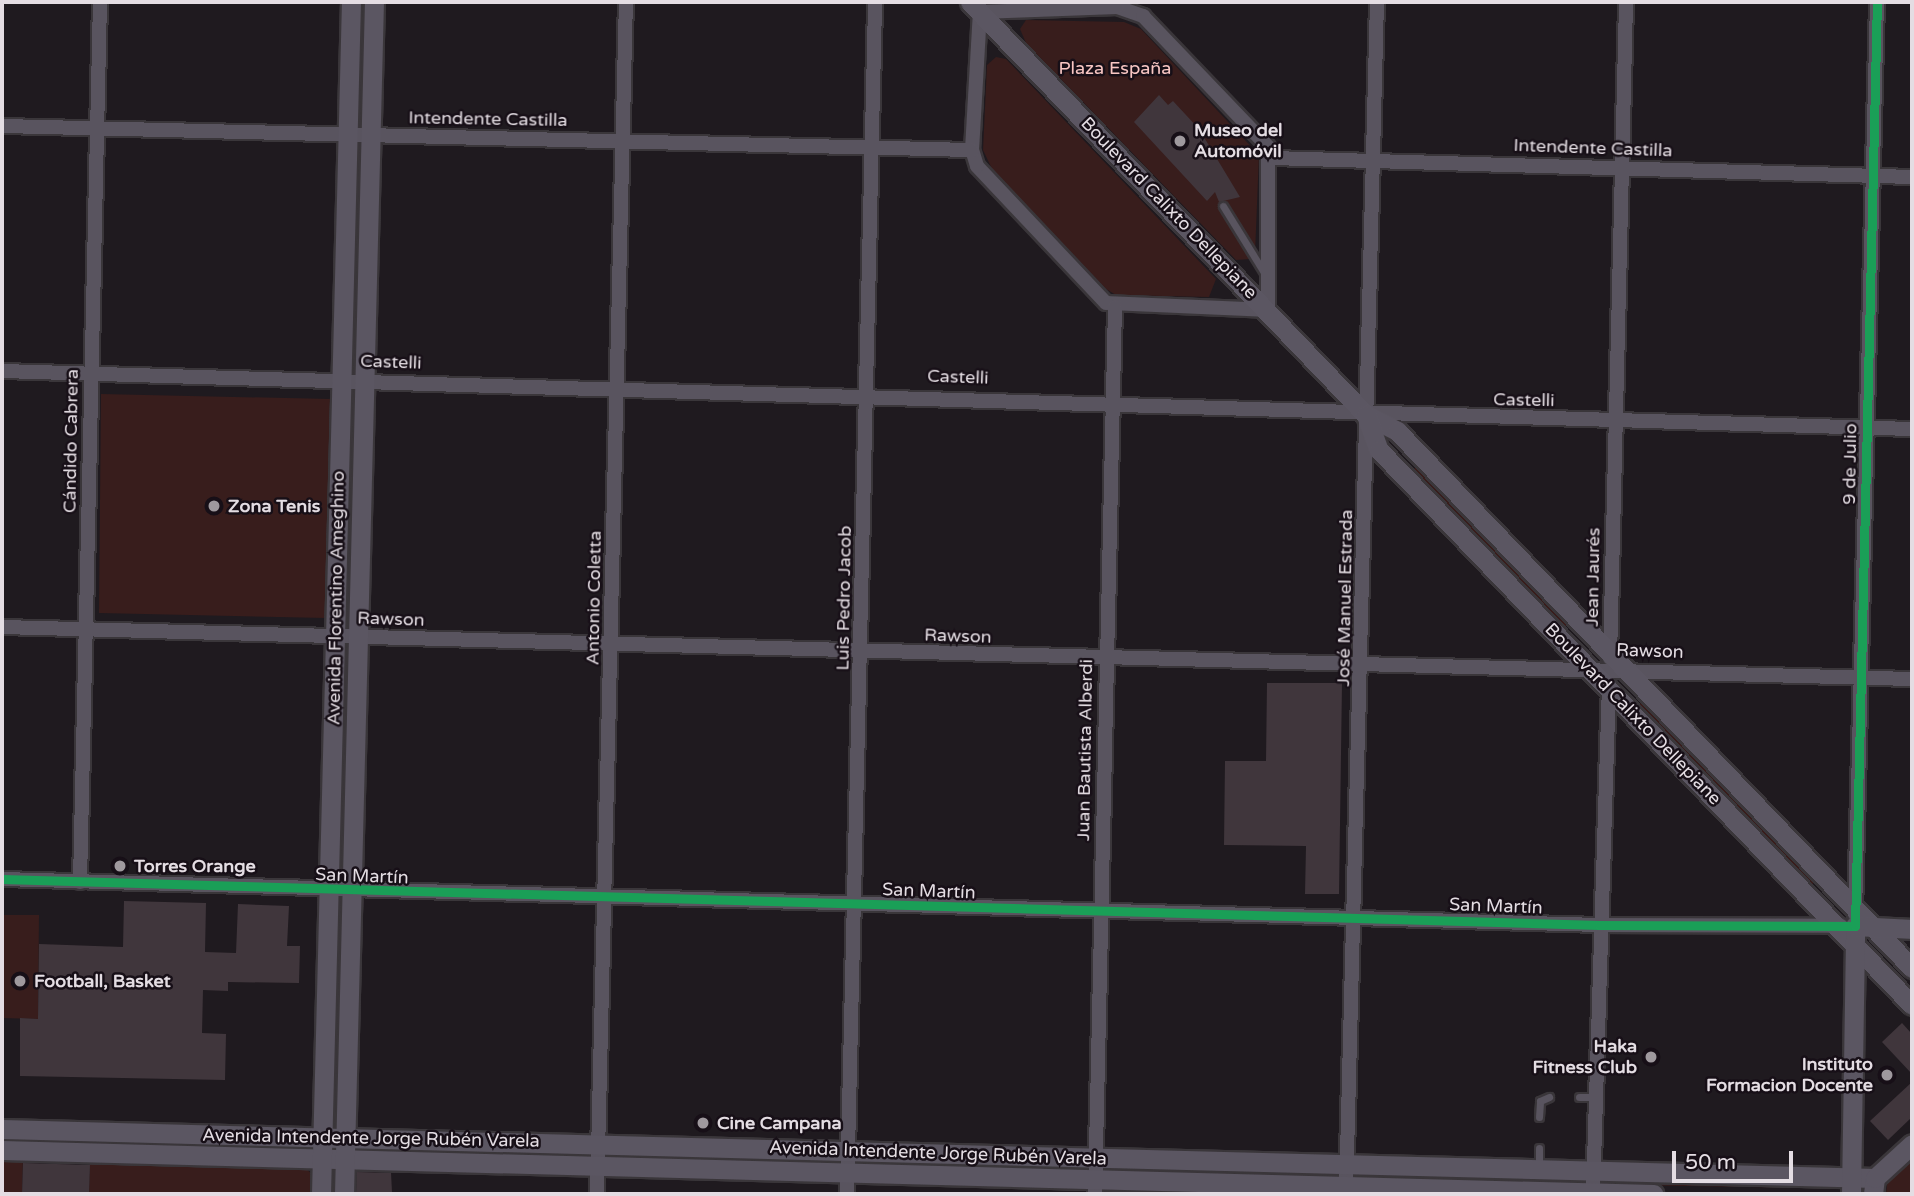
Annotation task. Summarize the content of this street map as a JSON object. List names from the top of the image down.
{
  "streets": {
    "main road": [
      "Boulevard Calixto Dellepiane",
      "Avenida Florentino Ameghino",
      "San Martín",
      "Avenida Intendente Jorge Rubén Varela"
    ],
    "street": [
      "Intendente Castilla",
      "Castelli",
      "Cándido Cabrera",
      "9 de Julio",
      "Jean Jaurés",
      "Antonio Coletta",
      "Luis Pedro Jacob",
      "José Manuel Estrada",
      "Rawson",
      "Juan Bautista Alberdi"
    ]
  },
  "crossings": [
    ["Intendente Castilla", "Cándido Cabrera"],
    ["Intendente Castilla", "9 de Julio"],
    ["Intendente Castilla", "Jean Jaurés"],
    ["Intendente Castilla", "Avenida Florentino Ameghino"],
    ["Intendente Castilla", "Antonio Coletta"],
    ["Intendente Castilla", "Luis Pedro Jacob"],
    ["Intendente Castilla", "José Manuel Estrada"],
    ["Boulevard Calixto Dellepiane", "Castelli"],
    ["Boulevard Calixto Dellepiane", "9 de Julio"],
    ["Boulevard Calixto Dellepiane", "Jean Jaurés"],
    ["Boulevard Calixto Dellepiane", "José Manuel Estrada"],
    ["Boulevard Calixto Dellepiane", "Rawson"],
    ["Boulevard Calixto Dellepiane", "San Martín"],
    ["Castelli", "Cándido Cabrera"],
    ["Castelli", "9 de Julio"],
    ["Castelli", "Jean Jaurés"],
    ["Castelli", "Avenida Florentino Ameghino"],
    ["Castelli", "Antonio Coletta"],
    ["Castelli", "Luis Pedro Jacob"],
    ["Castelli", "José Manuel Estrada"],
    ["Castelli", "Juan Bautista Alberdi"],
    ["Cándido Cabrera", "Rawson"],
    ["Cándido Cabrera", "San Martín"],
    ["9 de Julio", "Rawson"],
    ["Jean Jaurés", "Rawson"],
    ["Jean Jaurés", "San Martín"],
    ["Jean Jaurés", "Avenida Intendente Jorge Rubén Varela"],
    ["Avenida Florentino Ameghino", "Rawson"],
    ["Avenida Florentino Ameghino", "San Martín"],
    ["Avenida Florentino Ameghino", "Avenida Intendente Jorge Rubén Varela"],
    ["Antonio Coletta", "Rawson"],
    ["Antonio Coletta", "San Martín"],
    ["Antonio Coletta", "Avenida Intendente Jorge Rubén Varela"],
    ["Luis Pedro Jacob", "Rawson"],
    ["Luis Pedro Jacob", "San Martín"],
    ["Luis Pedro Jacob", "Avenida Intendente Jorge Rubén Varela"],
    ["José Manuel Estrada", "Rawson"],
    ["José Manuel Estrada", "San Martín"],
    ["José Manuel Estrada", "Avenida Intendente Jorge Rubén Varela"],
    ["Rawson", "Juan Bautista Alberdi"],
    ["Juan Bautista Alberdi", "San Martín"],
    ["Juan Bautista Alberdi", "Avenida Intendente Jorge Rubén Varela"]
  ],
  "parks": ["Plaza España"],
  "places": [
    "Museo del Automóvil",
    "Zona Tenis",
    "Torres Orange",
    "Football, Basket",
    "Haka Fitness Club",
    "Instituto Formacion Docente",
    "Cine Campana"
  ],
  "scale_bar": "50 m"
}
